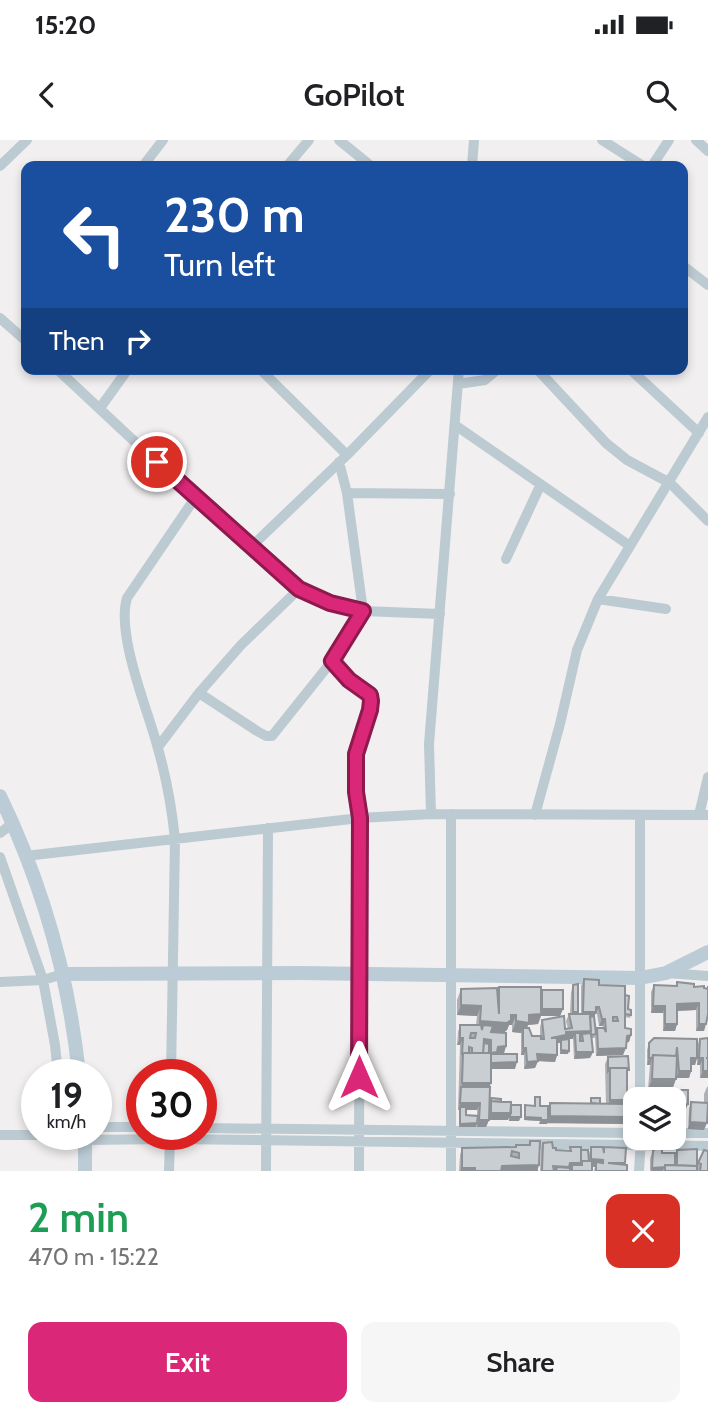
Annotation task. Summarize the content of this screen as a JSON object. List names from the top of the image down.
{
  "page": {
    "status": "15:20",
    "header": "GoPilot",
    "turn": ["230 m", "Turn left"],
    "then": "Then",
    "speed": "19 km/h",
    "limit": "30",
    "heading": ["2 min", "470 m · 15:22"],
    "buttons": ["Exit", "Share"]
  }
}
